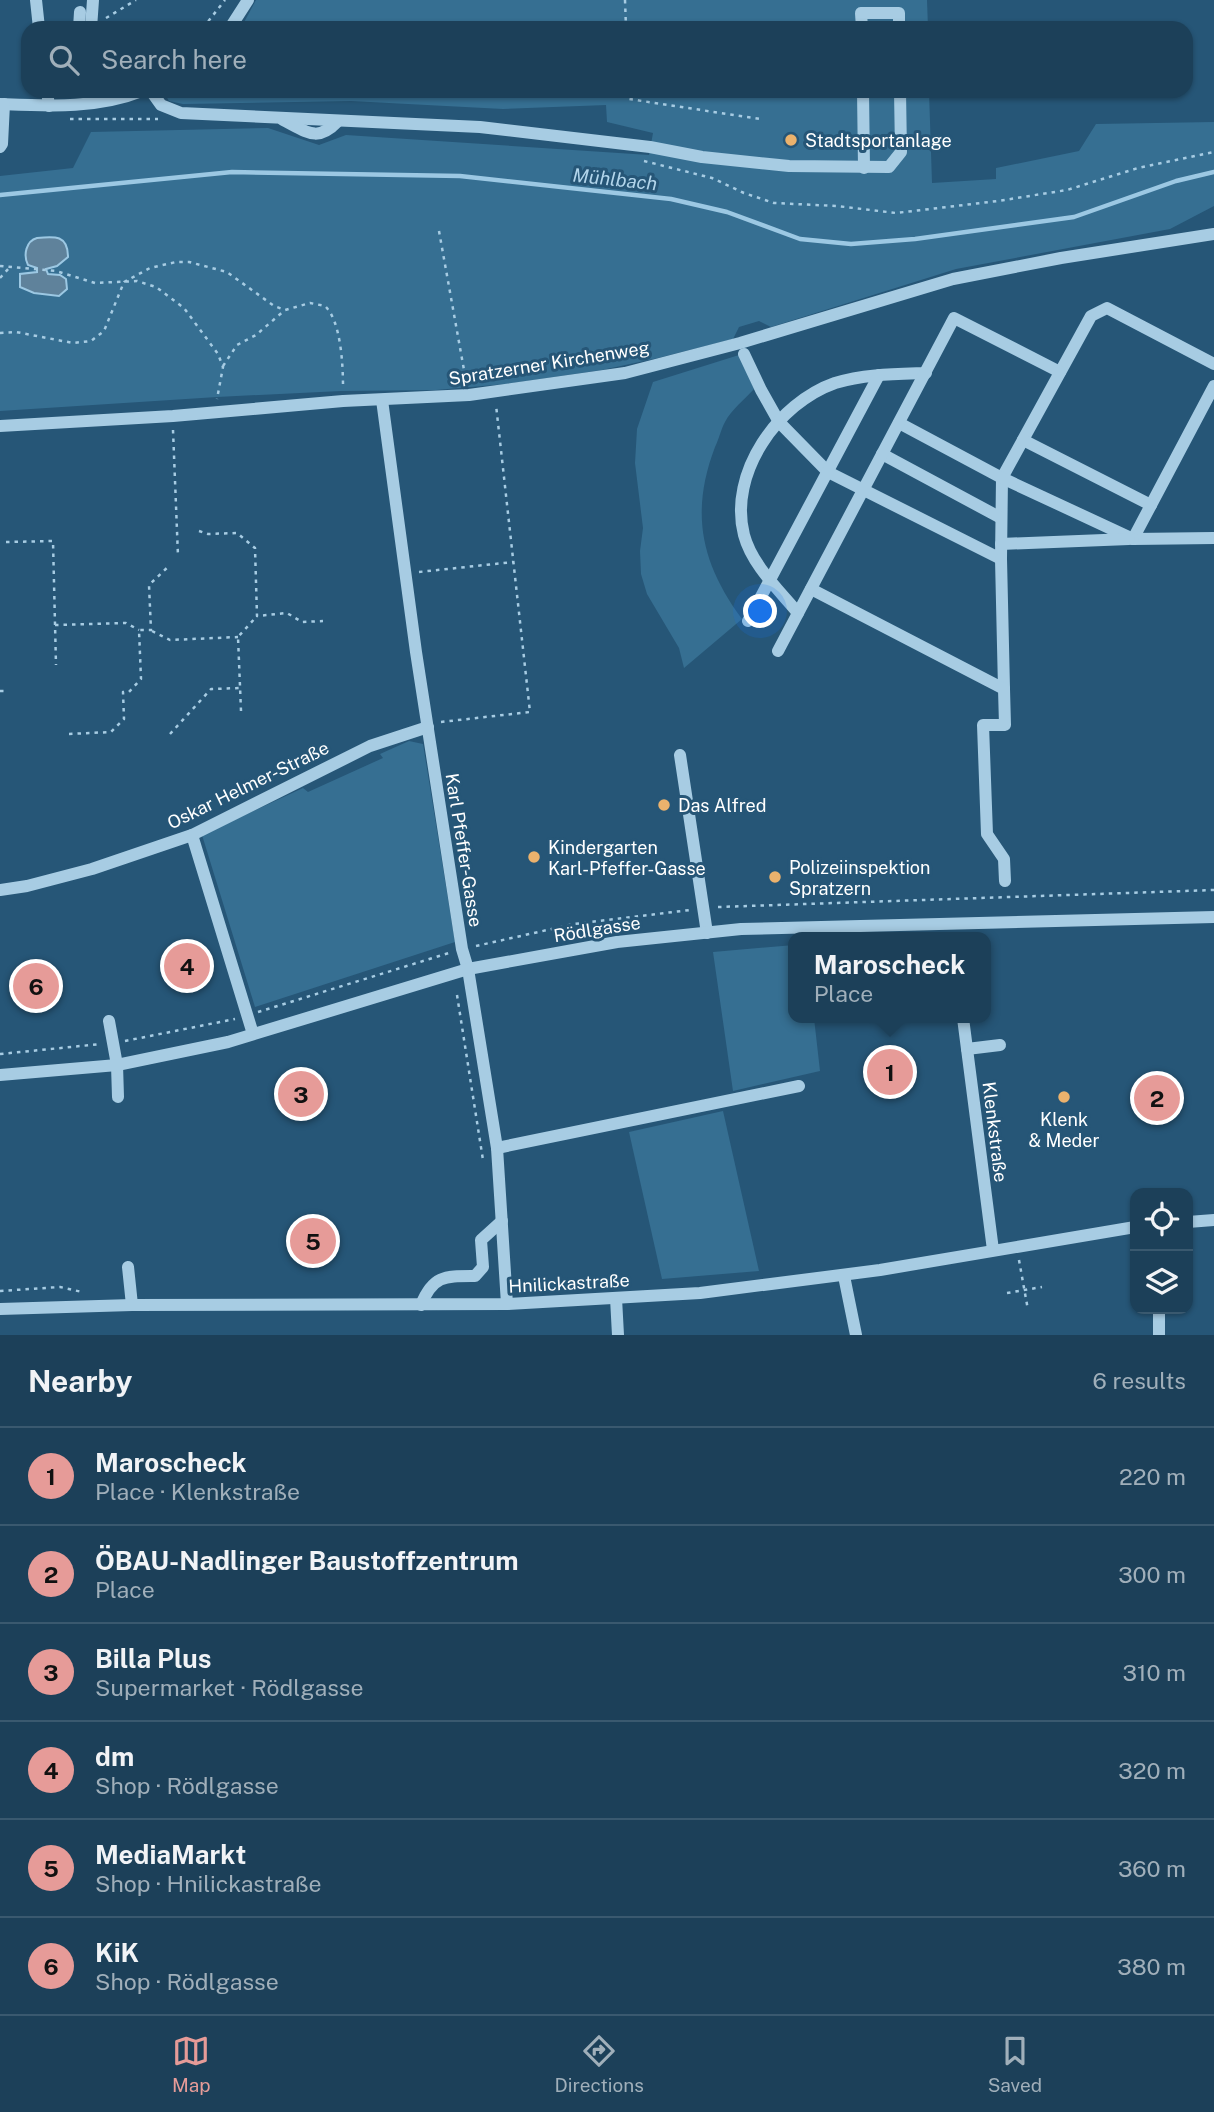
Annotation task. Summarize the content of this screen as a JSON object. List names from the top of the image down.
{
  "streets": {
    "street": [
      "Spratzerner Kirchenweg",
      "Oskar Helmer-Straße",
      "Karl Pfeffer-Gasse",
      "Rödlgasse",
      "Klenkstraße",
      "Hnilickastraße"
    ]
  },
  "crossings": [
    ["Spratzerner Kirchenweg", "Karl Pfeffer-Gasse"],
    ["Oskar Helmer-Straße", "Karl Pfeffer-Gasse"],
    ["Karl Pfeffer-Gasse", "Rödlgasse"],
    ["Karl Pfeffer-Gasse", "Hnilickastraße"],
    ["Klenkstraße", "Hnilickastraße"]
  ],
  "water": ["Mühlbach"],
  "places": [
    "Stadtsportanlage",
    "Das Alfred",
    "Kindergarten Karl-Pfeffer-Gasse",
    "Polizeiinspektion Spratzern",
    "Klenk & Meder"
  ],
  "page": {
    "search": "Search here",
    "popup": ["Maroscheck", "Place"],
    "pins": [
      "4",
      "6",
      "1",
      "3",
      "2",
      "5"
    ],
    "heading": ["Nearby", "6 results"],
    "list": [
      {
        "mark": "1",
        "name": "Maroscheck",
        "note": "Place · Klenkstraße",
        "value": "220 m"
      },
      {
        "mark": "2",
        "name": "ÖBAU-Nadlinger Baustoffzentrum",
        "note": "Place",
        "value": "300 m"
      },
      {
        "mark": "3",
        "name": "Billa Plus",
        "note": "Supermarket · Rödlgasse",
        "value": "310 m"
      },
      {
        "mark": "4",
        "name": "dm",
        "note": "Shop · Rödlgasse",
        "value": "320 m"
      },
      {
        "mark": "5",
        "name": "MediaMarkt",
        "note": "Shop · Hnilickastraße",
        "value": "360 m"
      },
      {
        "mark": "6",
        "name": "KiK",
        "note": "Shop · Rödlgasse",
        "value": "380 m"
      }
    ],
    "nav": ["Map", "Directions", "Saved"]
  }
}
